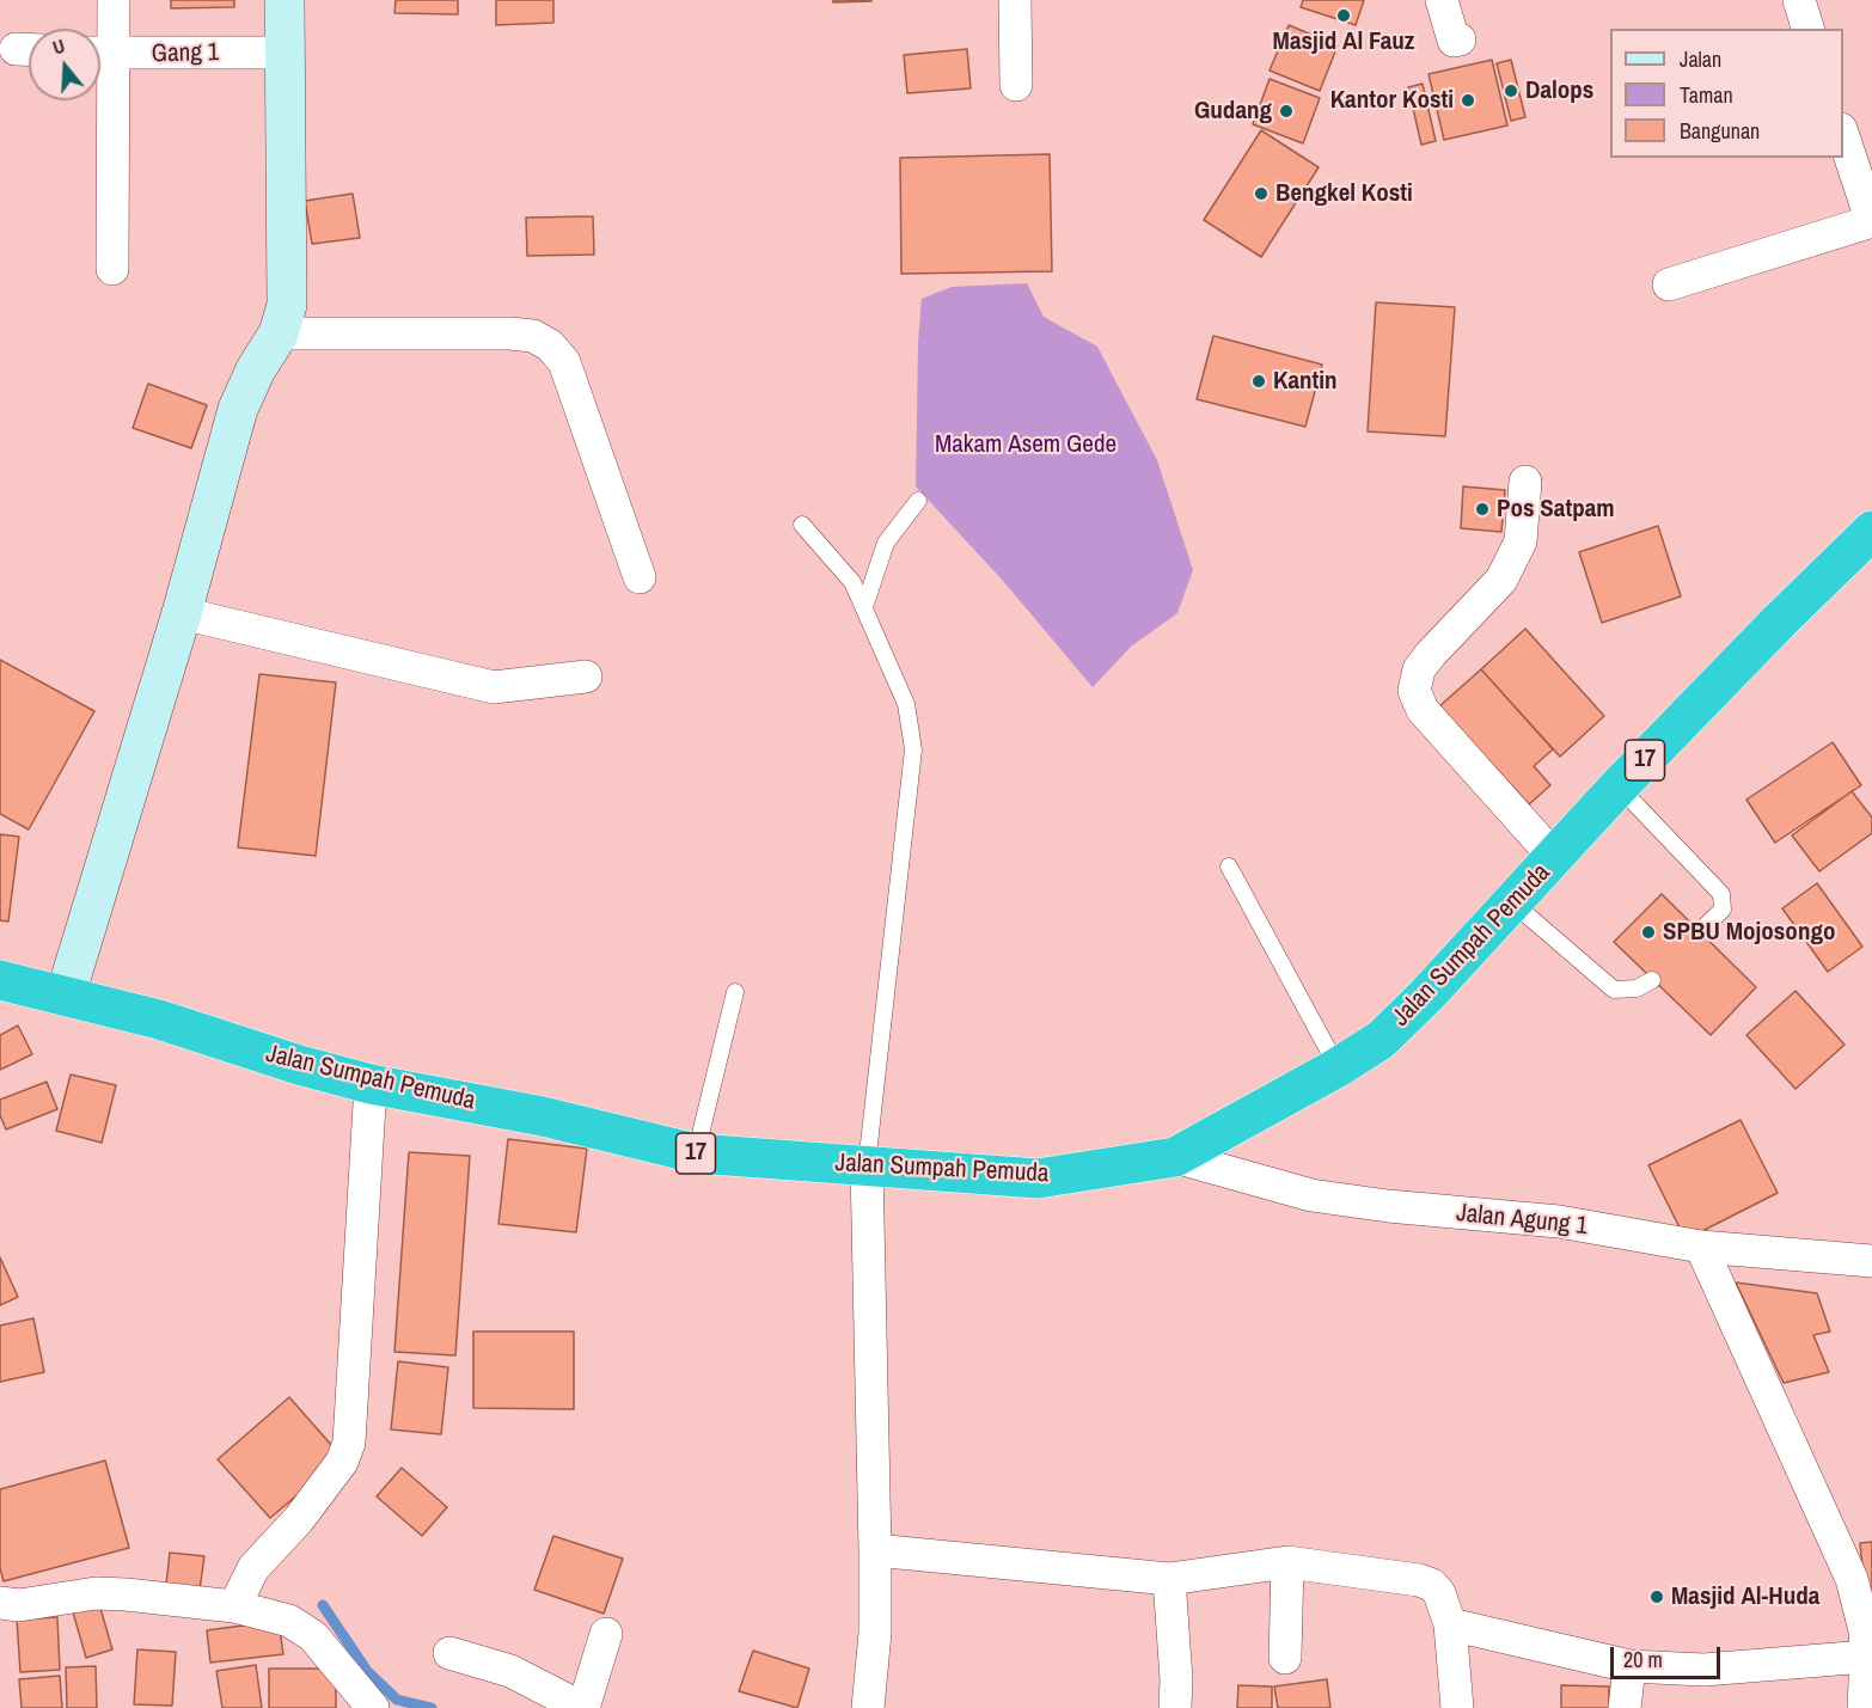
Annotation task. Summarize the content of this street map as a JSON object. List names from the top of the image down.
{
  "streets": {
    "highway": ["17", "Jalan Sumpah Pemuda"],
    "street": ["Gang 1", "Jalan Agung 1"]
  },
  "crossings": [
    ["Jalan Sumpah Pemuda", "Jalan Agung 1"]
  ],
  "parks": ["Makam Asem Gede"],
  "places": [
    "Masjid Al Fauz",
    "Dalops",
    "Kantor Kosti",
    "Gudang",
    "Bengkel Kosti",
    "Kantin",
    "Pos Satpam",
    "SPBU Mojosongo",
    "Masjid Al-Huda"
  ],
  "legend": ["Jalan", "Taman", "Bangunan"],
  "scale_bar": "20 m",
  "north": "top"
}
